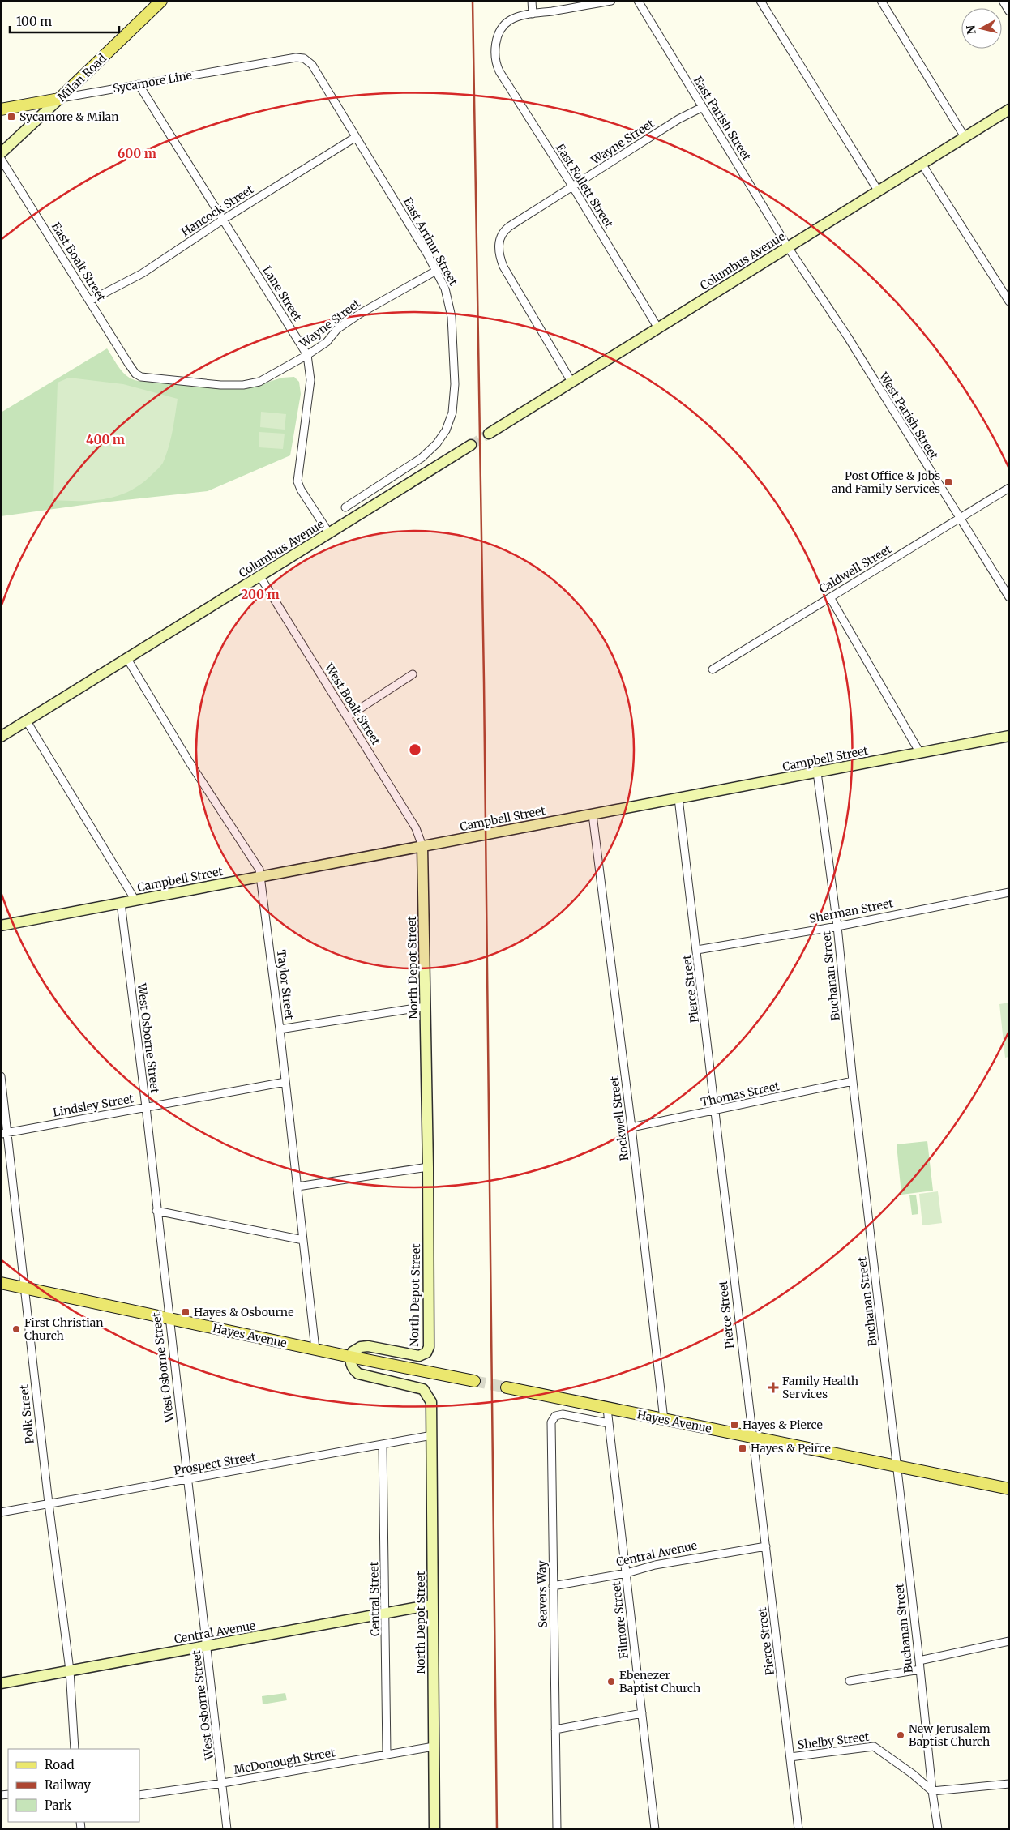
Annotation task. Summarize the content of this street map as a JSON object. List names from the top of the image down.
{
  "streets": {
    "main road": ["Milan Road", "Sycamore Line", "Hayes Avenue"],
    "street": [
      "East Parish Street",
      "Wayne Street",
      "East Follett Street",
      "Hancock Street",
      "East Arthur Street",
      "Columbus Avenue",
      "East Boalt Street",
      "Lane Street",
      "West Parish Street",
      "Caldwell Street",
      "West Boalt Street",
      "Campbell Street",
      "Sherman Street",
      "North Depot Street",
      "Buchanan Street",
      "Taylor Street",
      "Pierce Street",
      "West Osborne Street",
      "Thomas Street",
      "Lindsley Street",
      "Rockwell Street",
      "Polk Street",
      "Prospect Street",
      "Central Avenue",
      "Seavers Way",
      "Central Street",
      "Filmore Street",
      "Shelby Street",
      "McDonough Street"
    ]
  },
  "crossings": [
    ["Milan Road", "Sycamore Line"],
    ["Sycamore Line", "East Arthur Street"],
    ["Sycamore Line", "Lane Street"],
    ["East Parish Street", "Wayne Street"],
    ["East Parish Street", "Columbus Avenue"],
    ["East Parish Street", "West Parish Street"],
    ["Wayne Street", "East Follett Street"],
    ["Wayne Street", "East Arthur Street"],
    ["Wayne Street", "Columbus Avenue"],
    ["Wayne Street", "East Boalt Street"],
    ["Wayne Street", "Lane Street"],
    ["East Follett Street", "Columbus Avenue"],
    ["Hancock Street", "East Arthur Street"],
    ["Hancock Street", "East Boalt Street"],
    ["Hancock Street", "Lane Street"],
    ["Columbus Avenue", "Lane Street"],
    ["Columbus Avenue", "West Parish Street"],
    ["Columbus Avenue", "West Boalt Street"],
    ["Columbus Avenue", "Taylor Street"],
    ["West Parish Street", "Caldwell Street"],
    ["West Boalt Street", "Campbell Street"],
    ["West Boalt Street", "North Depot Street"],
    ["Campbell Street", "North Depot Street"],
    ["Campbell Street", "Buchanan Street"],
    ["Campbell Street", "Taylor Street"],
    ["Campbell Street", "Pierce Street"],
    ["Campbell Street", "West Osborne Street"],
    ["Campbell Street", "Rockwell Street"],
    ["Sherman Street", "Buchanan Street"],
    ["Sherman Street", "Pierce Street"],
    ["North Depot Street", "Hayes Avenue"],
    ["North Depot Street", "Prospect Street"],
    ["North Depot Street", "Central Avenue"],
    ["North Depot Street", "McDonough Street"],
    ["Buchanan Street", "Thomas Street"],
    ["Buchanan Street", "Hayes Avenue"],
    ["Buchanan Street", "Shelby Street"],
    ["Taylor Street", "Lindsley Street"],
    ["Taylor Street", "Hayes Avenue"],
    ["Pierce Street", "Thomas Street"],
    ["Pierce Street", "Hayes Avenue"],
    ["Pierce Street", "Central Avenue"],
    ["Pierce Street", "Shelby Street"],
    ["West Osborne Street", "Lindsley Street"],
    ["West Osborne Street", "Hayes Avenue"],
    ["West Osborne Street", "Prospect Street"],
    ["West Osborne Street", "Central Avenue"],
    ["West Osborne Street", "McDonough Street"],
    ["Thomas Street", "Rockwell Street"],
    ["Lindsley Street", "Polk Street"],
    ["Rockwell Street", "Hayes Avenue"],
    ["Hayes Avenue", "Polk Street"],
    ["Hayes Avenue", "Filmore Street"],
    ["Polk Street", "Prospect Street"],
    ["Polk Street", "Central Avenue"],
    ["Prospect Street", "Central Street"],
    ["Central Avenue", "Seavers Way"],
    ["Central Avenue", "Central Street"],
    ["Central Avenue", "Filmore Street"],
    ["Seavers Way", "Filmore Street"],
    ["Central Street", "McDonough Street"]
  ],
  "places": {
    "transit": [
      "Sycamore & Milan",
      "Post Office & Jobs and Family Services",
      "Hayes & Osbourne",
      "Hayes & Pierce",
      "Hayes & Peirce"
    ],
    "other": ["First Christian Church", "Ebenezer Baptist Church", "New Jerusalem Baptist Church"],
    "health": ["Family Health Services"]
  },
  "legend": ["Road", "Railway", "Park"],
  "scale_bar": "100 m",
  "north": "left",
  "rings": ["600 m", "400 m", "200 m"]
}
